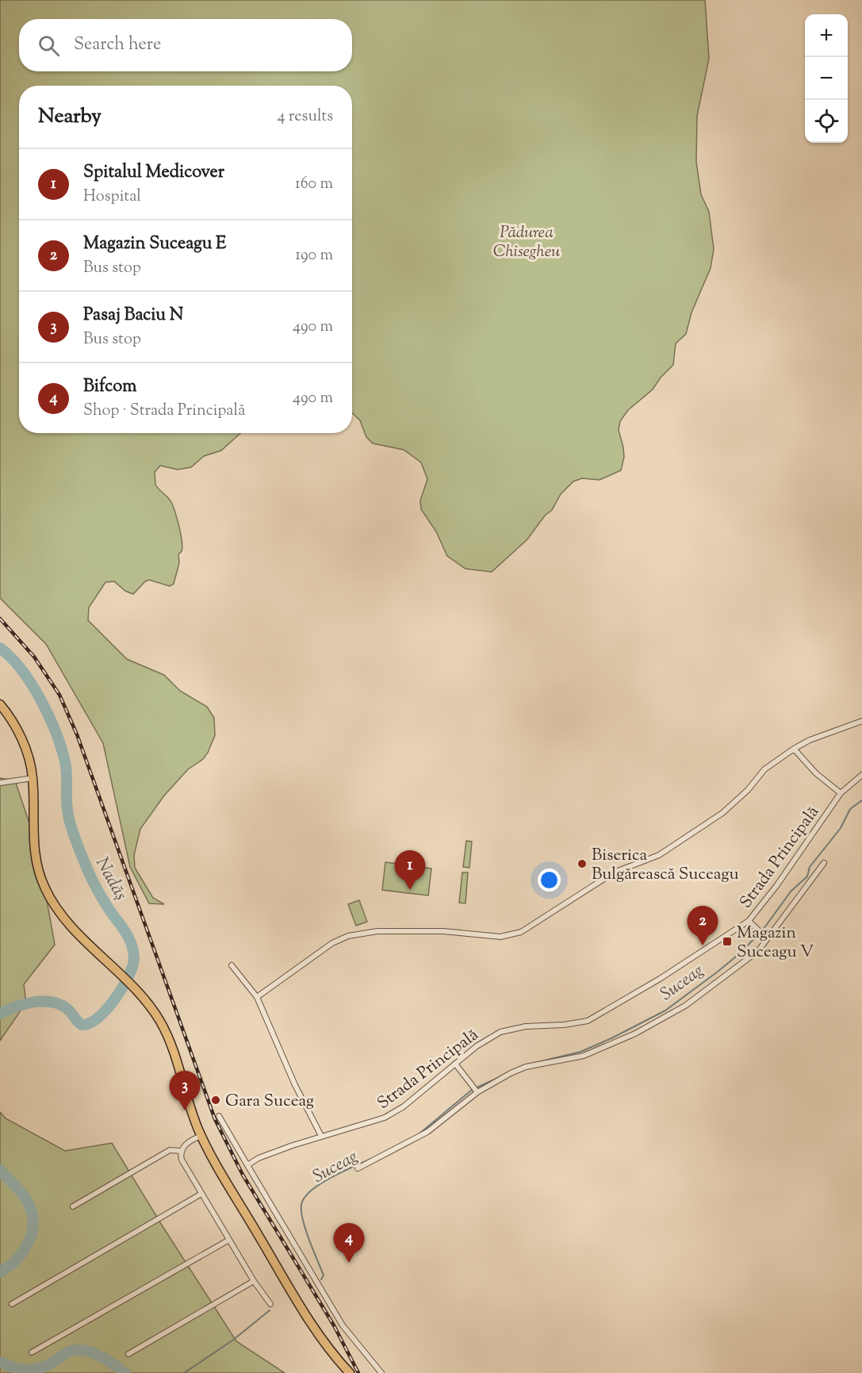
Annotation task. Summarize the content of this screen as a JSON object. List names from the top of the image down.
{
  "streets": {
    "street": ["Strada Principală"]
  },
  "water": ["Nadăș", "Suceag"],
  "parks": ["Pădurea Chisegheu"],
  "places": {
    "other": ["Biserica Bulgărească Suceagu", "Gara Suceag"],
    "transit": ["Magazin Suceagu V"]
  },
  "page": {
    "map_buttons": ["+", "−"],
    "search": "Search here",
    "heading": ["Nearby", "4 results"],
    "list": [
      {
        "mark": "1",
        "name": "Spitalul Medicover",
        "note": "Hospital",
        "value": "160 m"
      },
      {
        "mark": "2",
        "name": "Magazin Suceagu E",
        "note": "Bus stop",
        "value": "190 m"
      },
      {
        "mark": "3",
        "name": "Pasaj Baciu N",
        "note": "Bus stop",
        "value": "490 m"
      },
      {
        "mark": "4",
        "name": "Bifcom",
        "note": "Shop · Strada Principală",
        "value": "490 m"
      }
    ],
    "pins": [
      "1",
      "2",
      "3",
      "4"
    ]
  }
}
